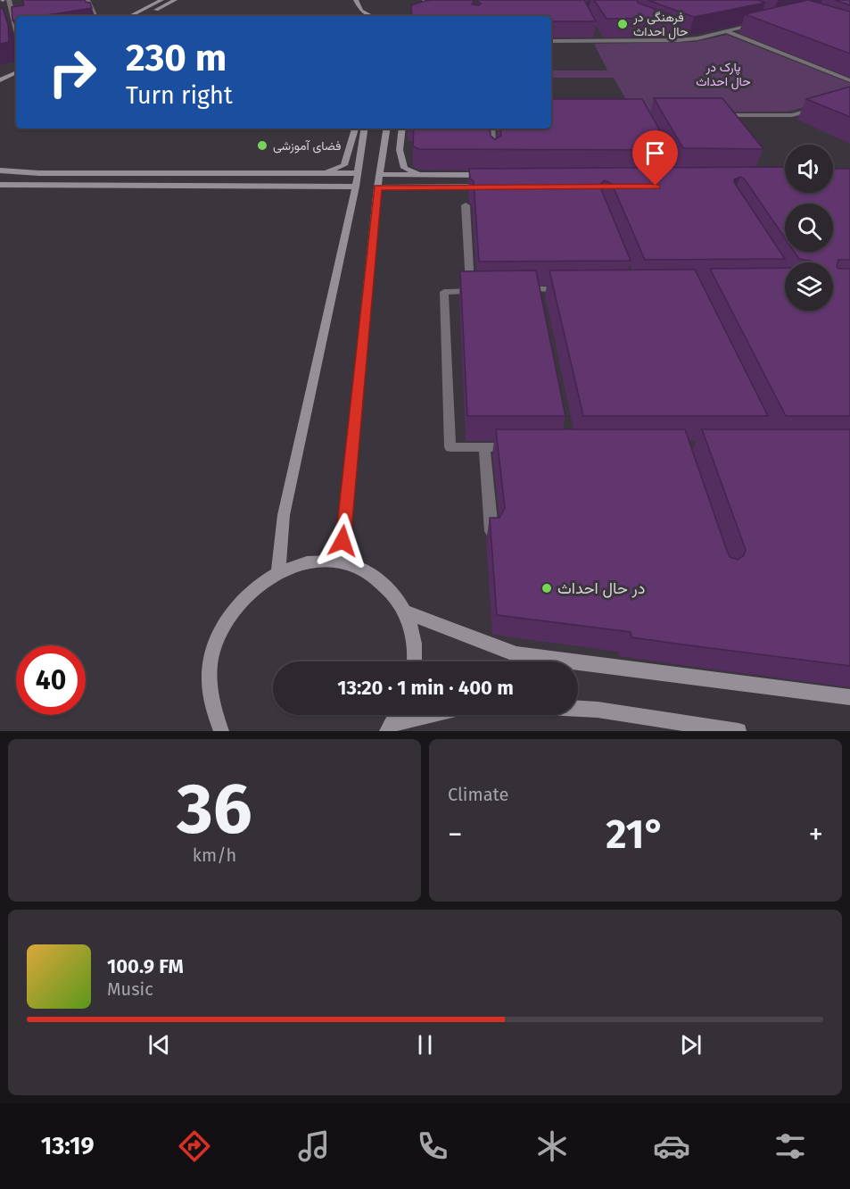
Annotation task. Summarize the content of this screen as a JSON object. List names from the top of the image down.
{
  "parks": ["پارک در حال احداث"],
  "places": ["فرهنگی در حال احداث", "فضای آموزشی", "در حال احداث"],
  "page": {
    "turn": ["230 m", "Turn right"],
    "limit": "40",
    "trip": "13:20 · 1 min · 400 m",
    "tile": [
      ["36", "km/h"],
      "Climate"
    ],
    "heat": ["−", "21°", "+"],
    "song": ["100.9 FM", "Music"],
    "tabs": "13:19"
  }
}
